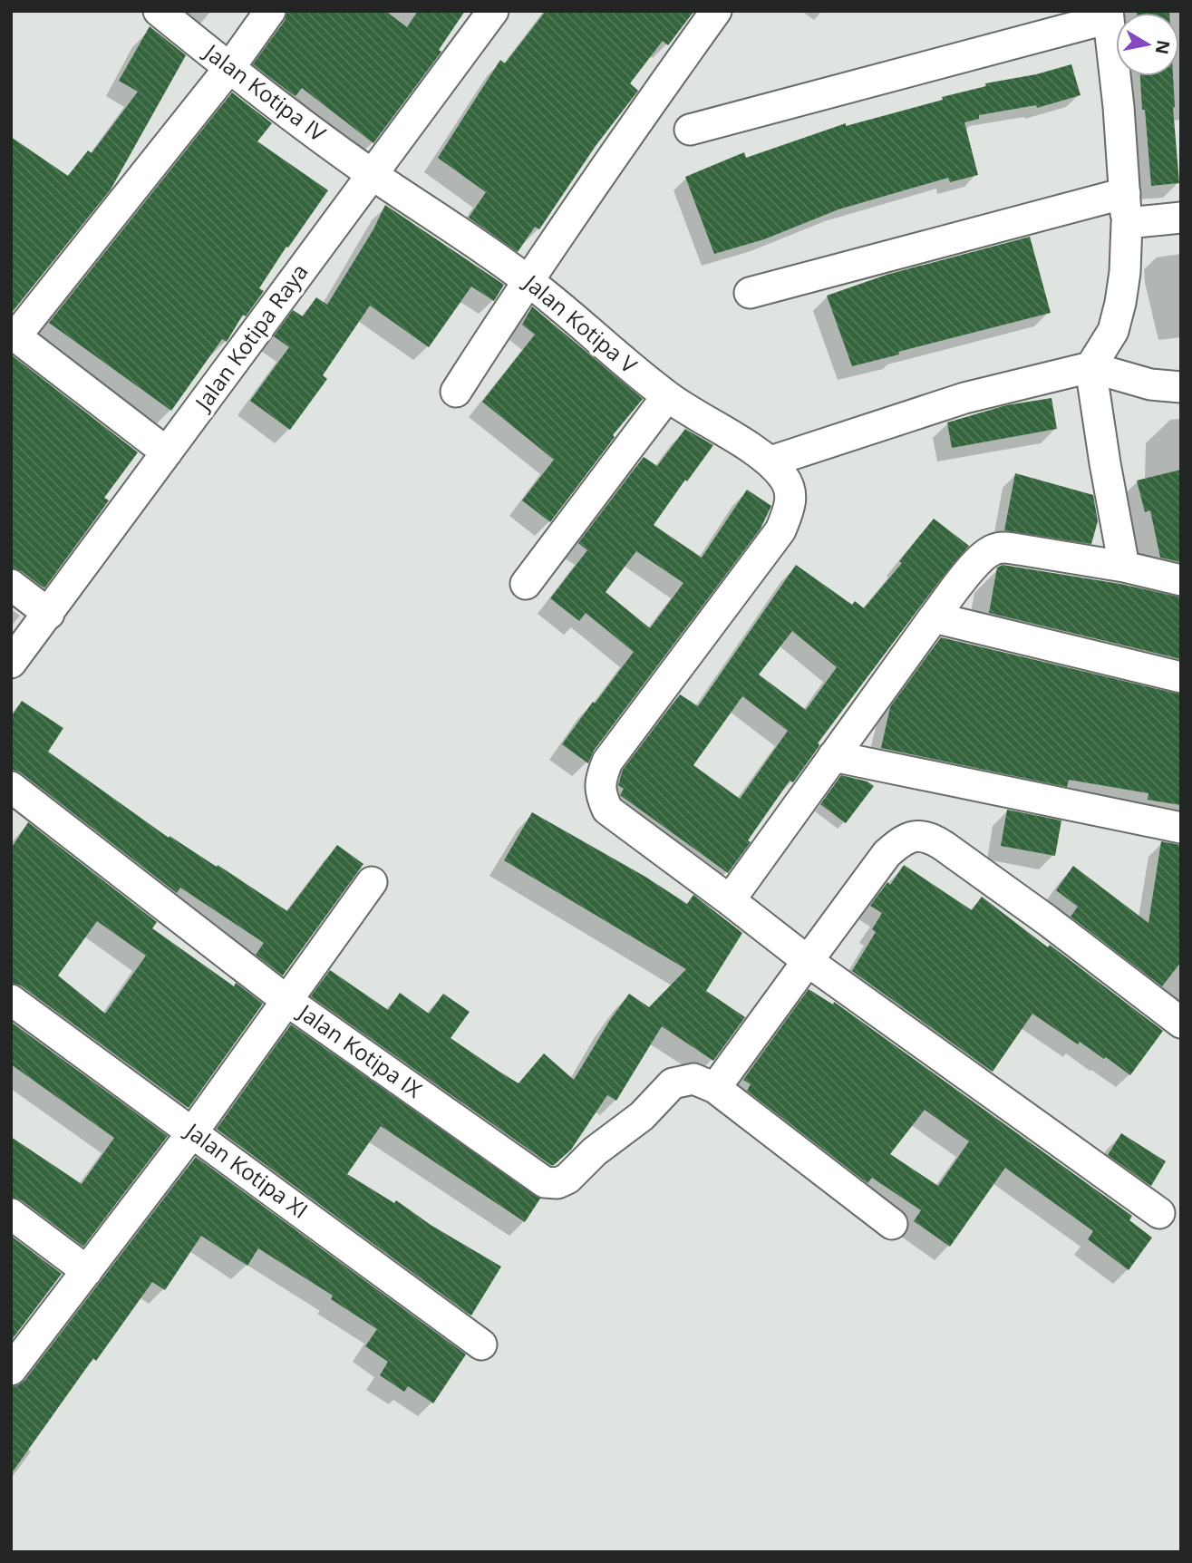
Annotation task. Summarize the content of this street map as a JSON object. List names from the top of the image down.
{
  "streets": {
    "street": [
      "Jalan Kotipa IV",
      "Jalan Kotipa V",
      "Jalan Kotipa Raya",
      "Jalan Kotipa IX",
      "Jalan Kotipa XI"
    ]
  },
  "crossings": [
    ["Jalan Kotipa IV", "Jalan Kotipa V"],
    ["Jalan Kotipa IV", "Jalan Kotipa Raya"],
    ["Jalan Kotipa V", "Jalan Kotipa Raya"]
  ],
  "north": "right"
}
